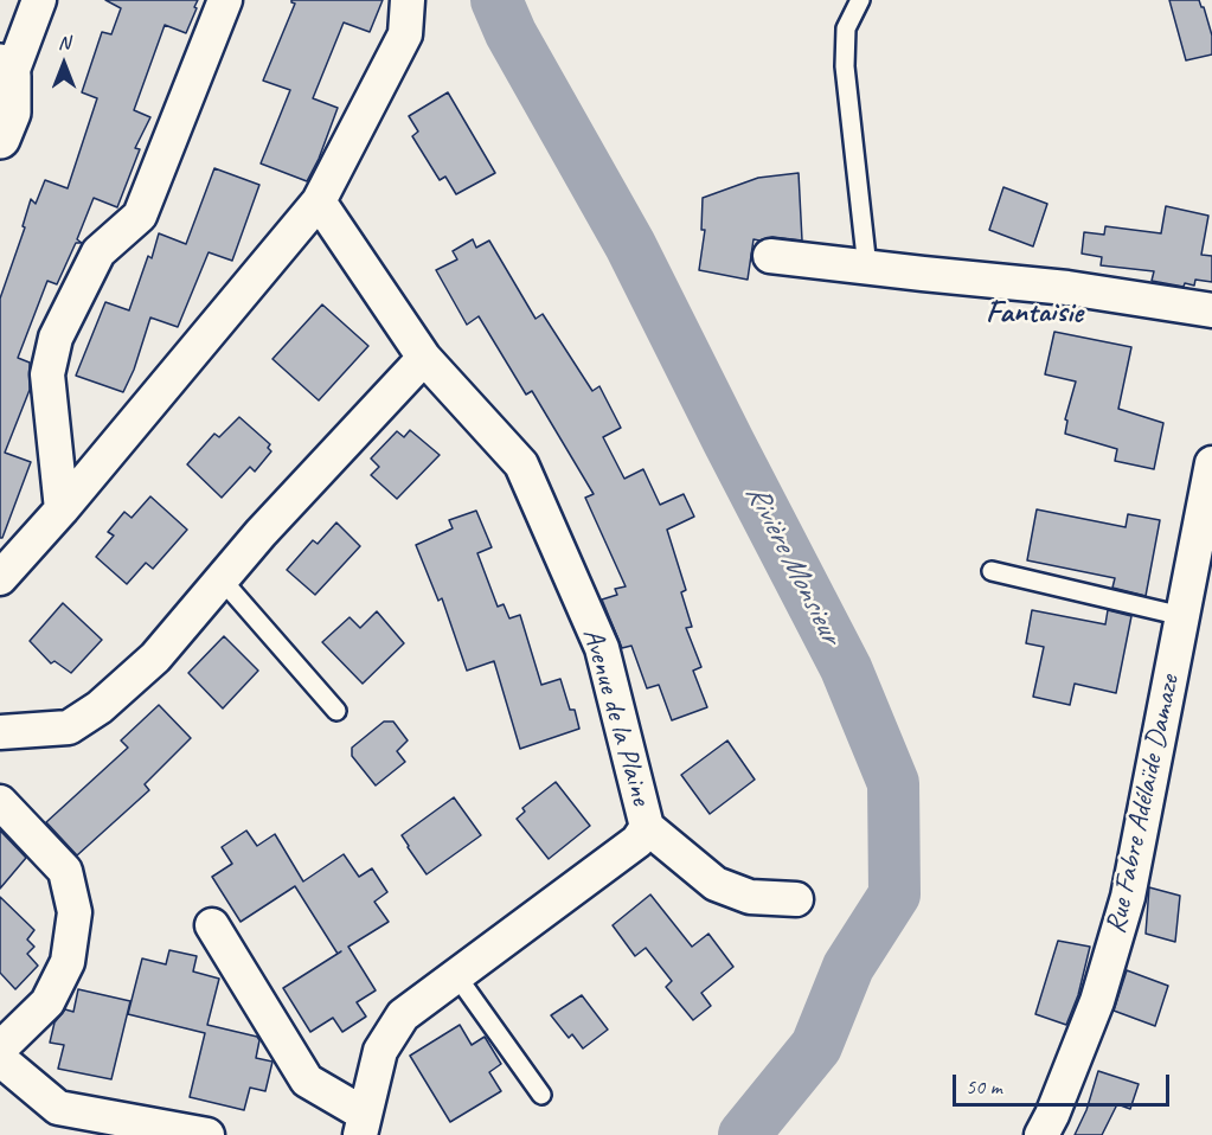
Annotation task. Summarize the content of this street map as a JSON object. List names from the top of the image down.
{
  "streets": {
    "street": ["Avenue de la Plaine", "Rue Fabre Adélaïde Damaze"]
  },
  "districts": ["Fantaisie"],
  "water": ["Rivière Monsieur"],
  "scale_bar": "50 m",
  "north": "top"
}
